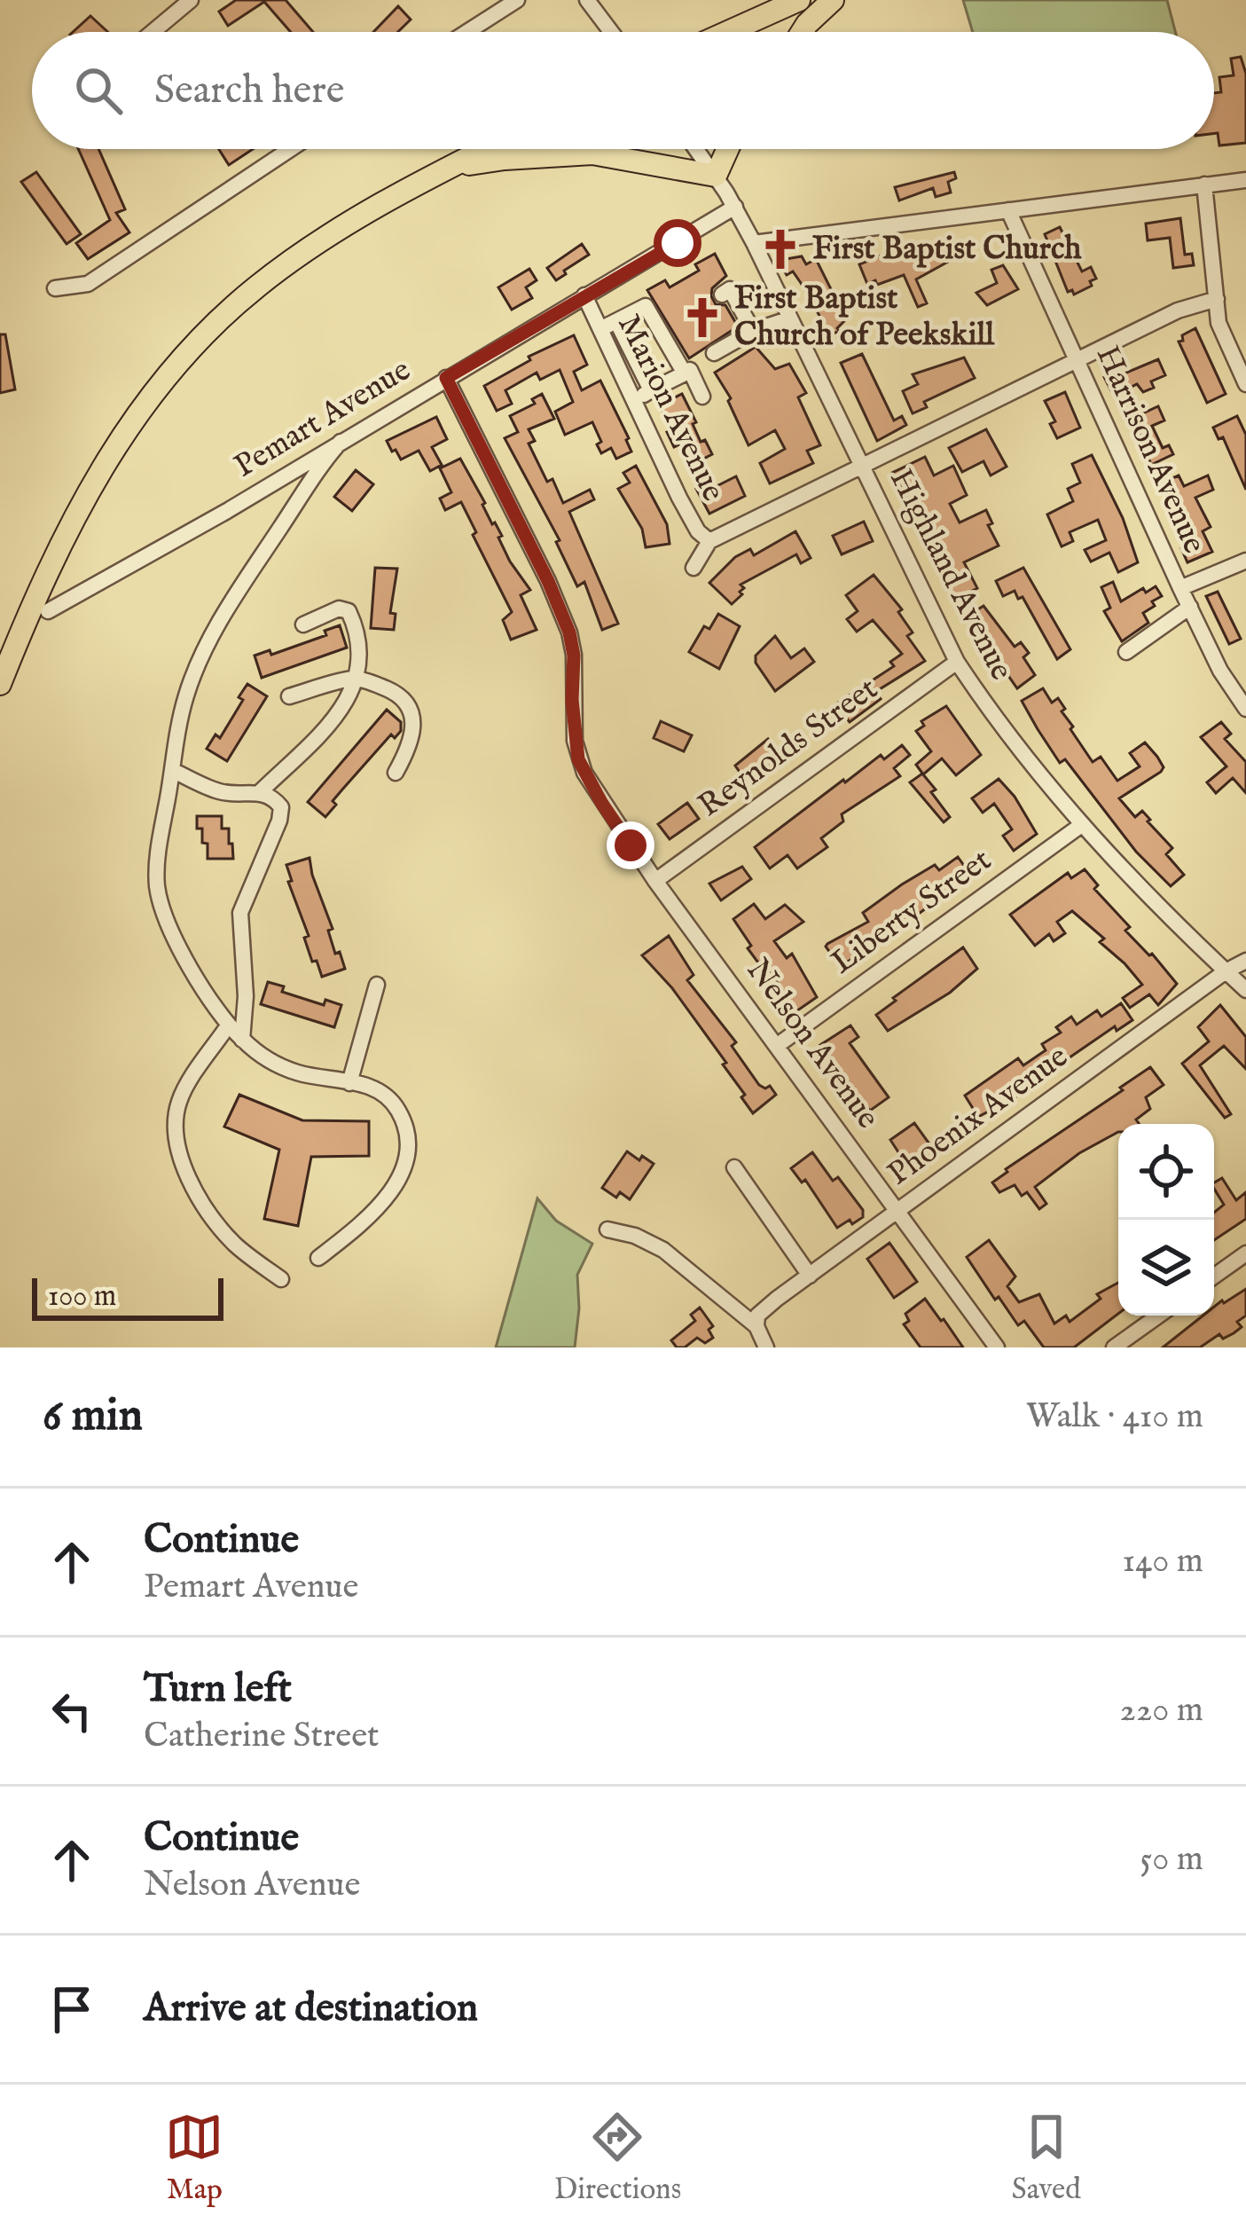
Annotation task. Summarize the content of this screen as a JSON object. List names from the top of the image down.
{
  "streets": {
    "street": [
      "Marion Avenue",
      "Pemart Avenue",
      "Harrison Avenue",
      "Highland Avenue",
      "Reynolds Street",
      "Liberty Street",
      "Nelson Avenue",
      "Phoenix Avenue"
    ]
  },
  "crossings": [
    ["Marion Avenue", "Pemart Avenue"],
    ["Pemart Avenue", "Highland Avenue"],
    ["Pemart Avenue", "Nelson Avenue"],
    ["Highland Avenue", "Reynolds Street"],
    ["Highland Avenue", "Liberty Street"],
    ["Highland Avenue", "Phoenix Avenue"],
    ["Reynolds Street", "Nelson Avenue"],
    ["Liberty Street", "Nelson Avenue"],
    ["Nelson Avenue", "Phoenix Avenue"]
  ],
  "places": {
    "church": ["First Baptist Church", "First Baptist Church of Peekskill"]
  },
  "scale_bar": "100 m",
  "page": {
    "search": "Search here",
    "scale": "100 m",
    "heading": ["6 min", "Walk · 410 m"],
    "list": [
      ["Continue", "Pemart Avenue", "140 m"],
      ["Turn left", "Catherine Street", "220 m"],
      ["Continue", "Nelson Avenue", "50 m"],
      "Arrive at destination"
    ],
    "nav": ["Map", "Directions", "Saved"]
  }
}
